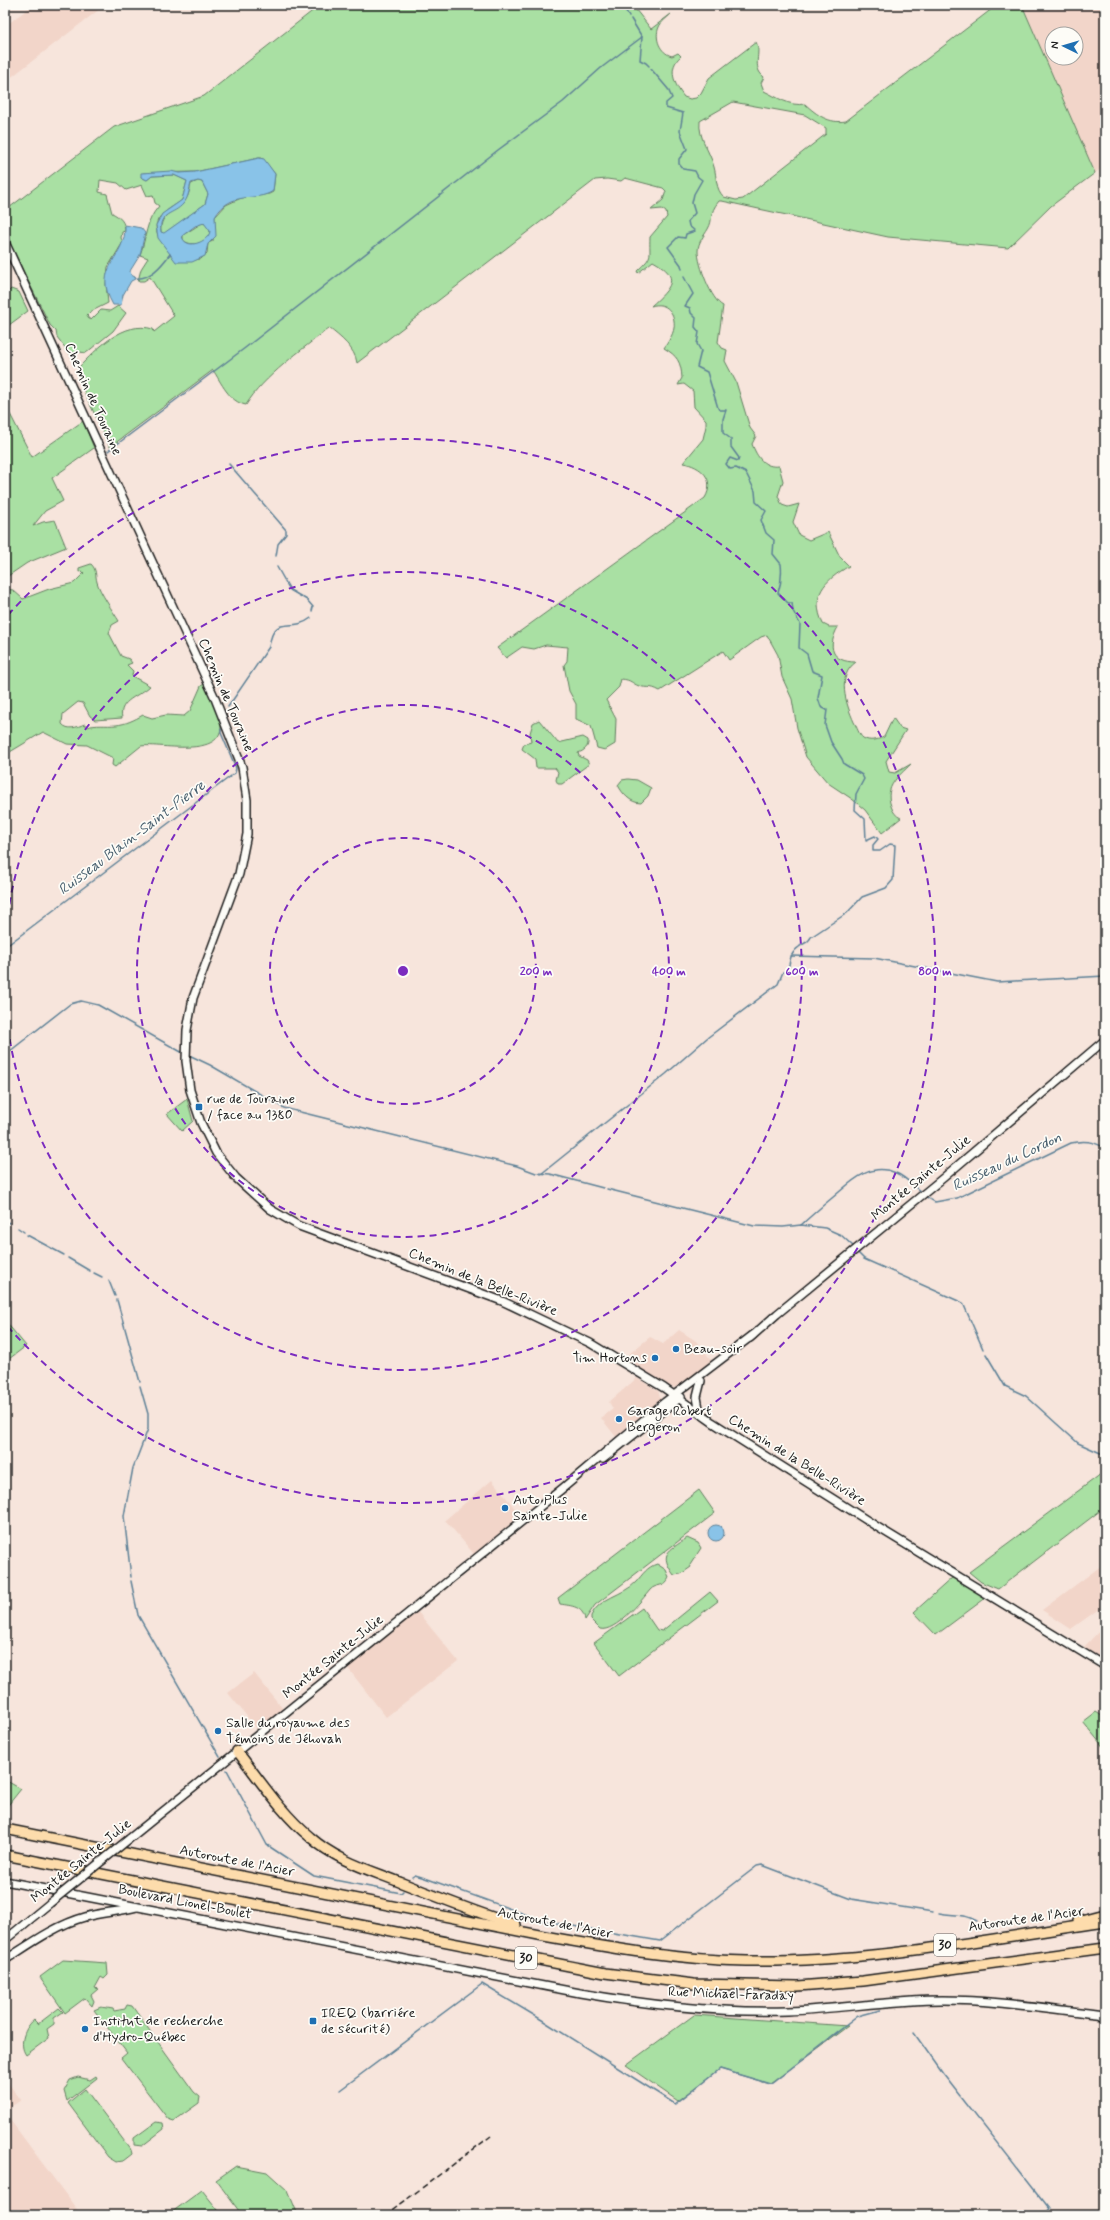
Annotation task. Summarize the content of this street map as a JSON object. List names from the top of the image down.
{
  "streets": {
    "highway": ["Autoroute de l'Acier", "30"],
    "street": [
      "Chemin de Touraine",
      "Montée Sainte-Julie",
      "Chemin de la Belle-Rivière",
      "Boulevard Lionel-Boulet",
      "Rue Michael-Faraday"
    ]
  },
  "crossings": [
    ["Chemin de Touraine", "Chemin de la Belle-Rivière"],
    ["Montée Sainte-Julie", "Chemin de la Belle-Rivière"],
    ["Boulevard Lionel-Boulet", "Rue Michael-Faraday"]
  ],
  "water": ["Ruisseau Blain-Saint-Pierre", "Ruisseau du Cordon"],
  "places": {
    "transit": ["rue de Touraine / face au 1380", "IREQ (barriére de sécurité)"],
    "other": [
      "Beau-soir",
      "Tim Hortons",
      "Garage Robert Bergeron",
      "Auto Plus Sainte-Julie",
      "Salle du royaume des Témoins de Jéhovah",
      "Institut de recherche d'Hydro-Québec"
    ]
  },
  "north": "left",
  "rings": [
    "200 m",
    "400 m",
    "600 m",
    "800 m"
  ]
}
